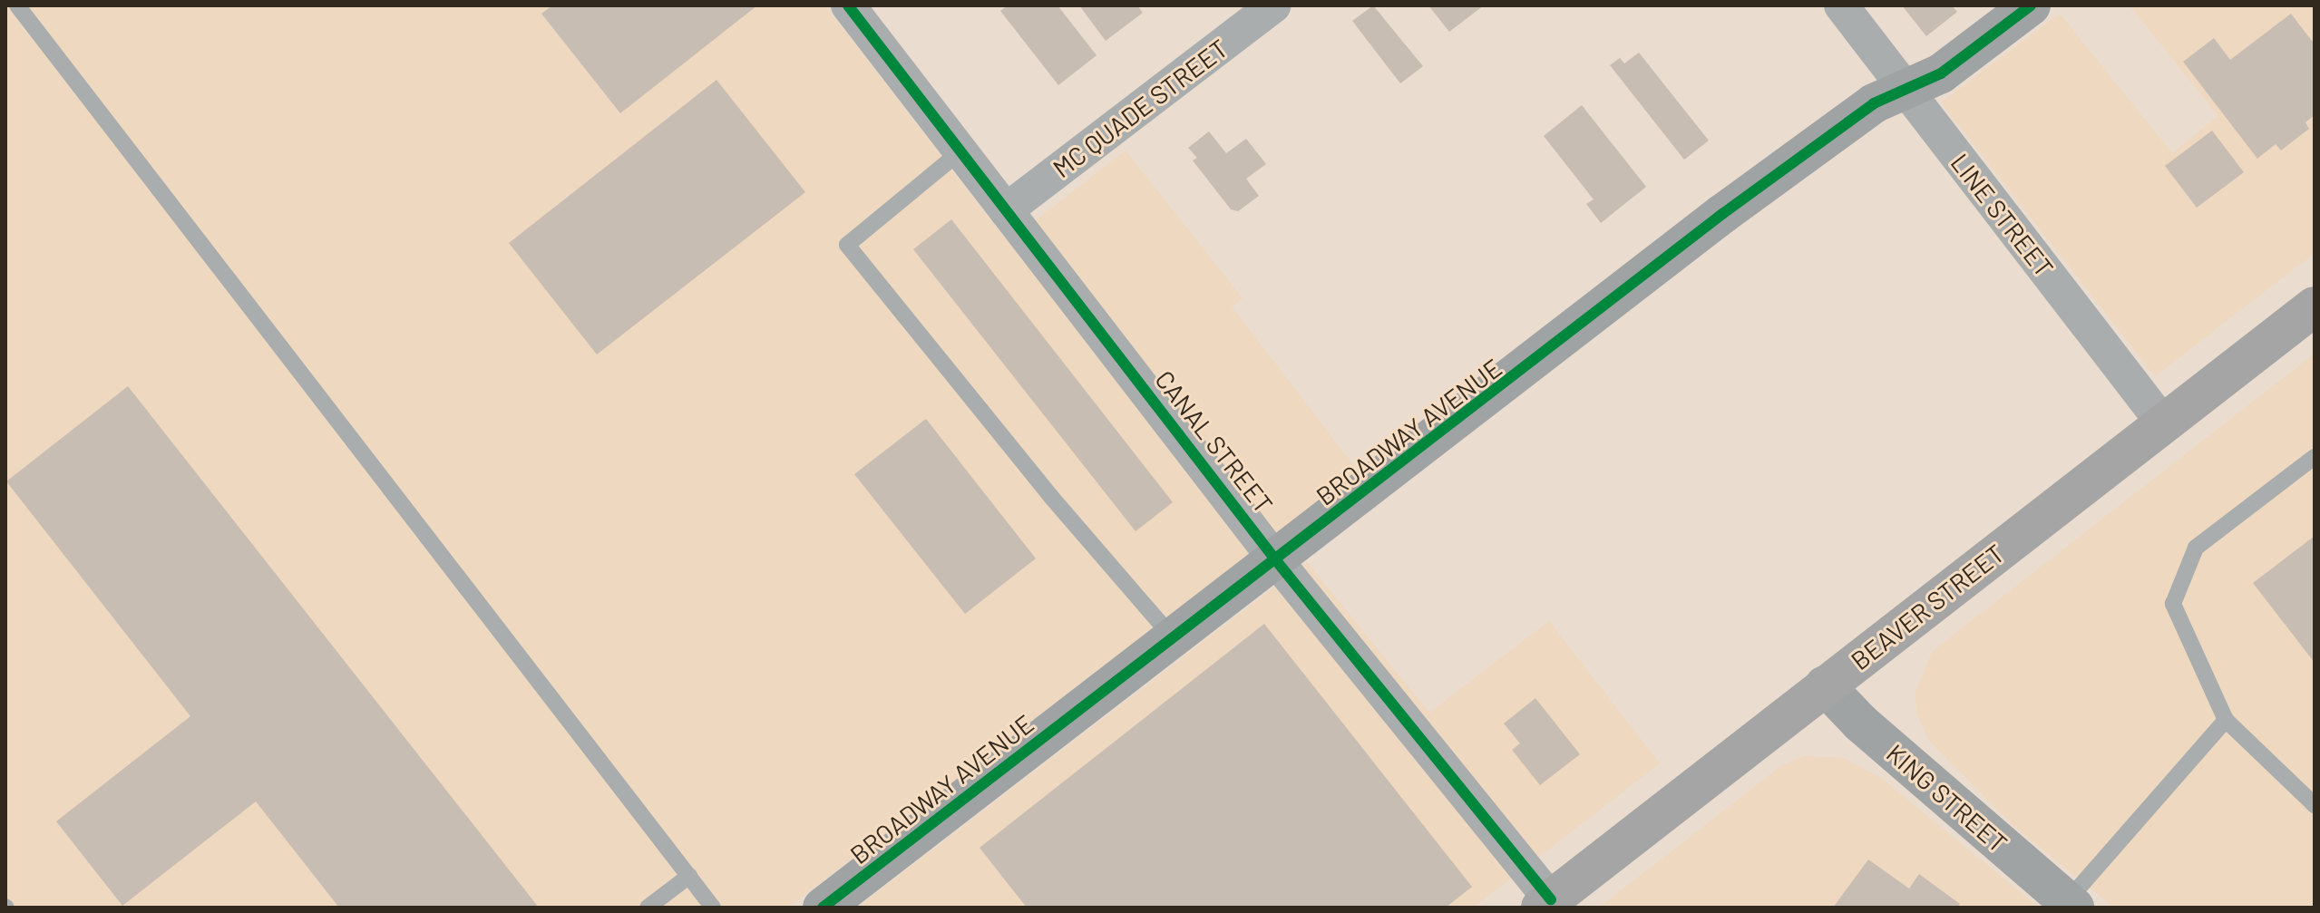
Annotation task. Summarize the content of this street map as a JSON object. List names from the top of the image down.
{
  "streets": {
    "main road": ["BEAVER STREET"],
    "street": [
      "MC QUADE STREET",
      "LINE STREET",
      "BROADWAY AVENUE",
      "CANAL STREET",
      "KING STREET"
    ]
  },
  "crossings": [
    ["MC QUADE STREET", "CANAL STREET"],
    ["LINE STREET", "BROADWAY AVENUE"],
    ["LINE STREET", "BEAVER STREET"],
    ["BROADWAY AVENUE", "CANAL STREET"],
    ["CANAL STREET", "BEAVER STREET"],
    ["BEAVER STREET", "KING STREET"]
  ]
}
